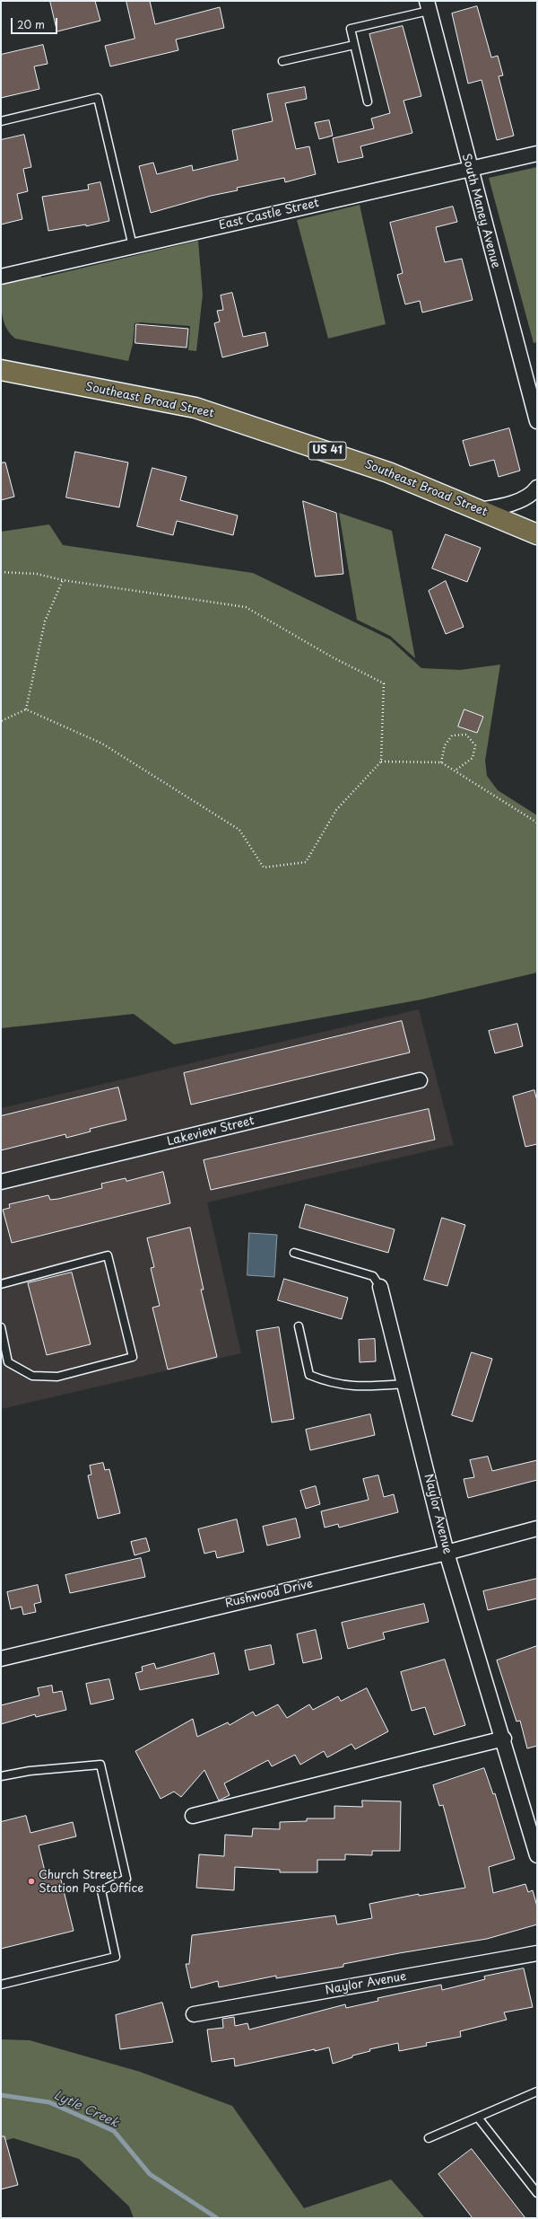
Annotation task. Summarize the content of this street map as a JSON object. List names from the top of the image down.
{
  "streets": {
    "main road": ["Southeast Broad Street", "US 41"],
    "street": [
      "South Maney Avenue",
      "East Castle Street",
      "Lakeview Street",
      "Naylor Avenue",
      "Rushwood Drive"
    ]
  },
  "crossings": [
    ["South Maney Avenue", "East Castle Street"],
    ["Naylor Avenue", "Rushwood Drive"]
  ],
  "water": ["Lytle Creek"],
  "places": ["Church Street Station Post Office"],
  "scale_bar": "20 m"
}
